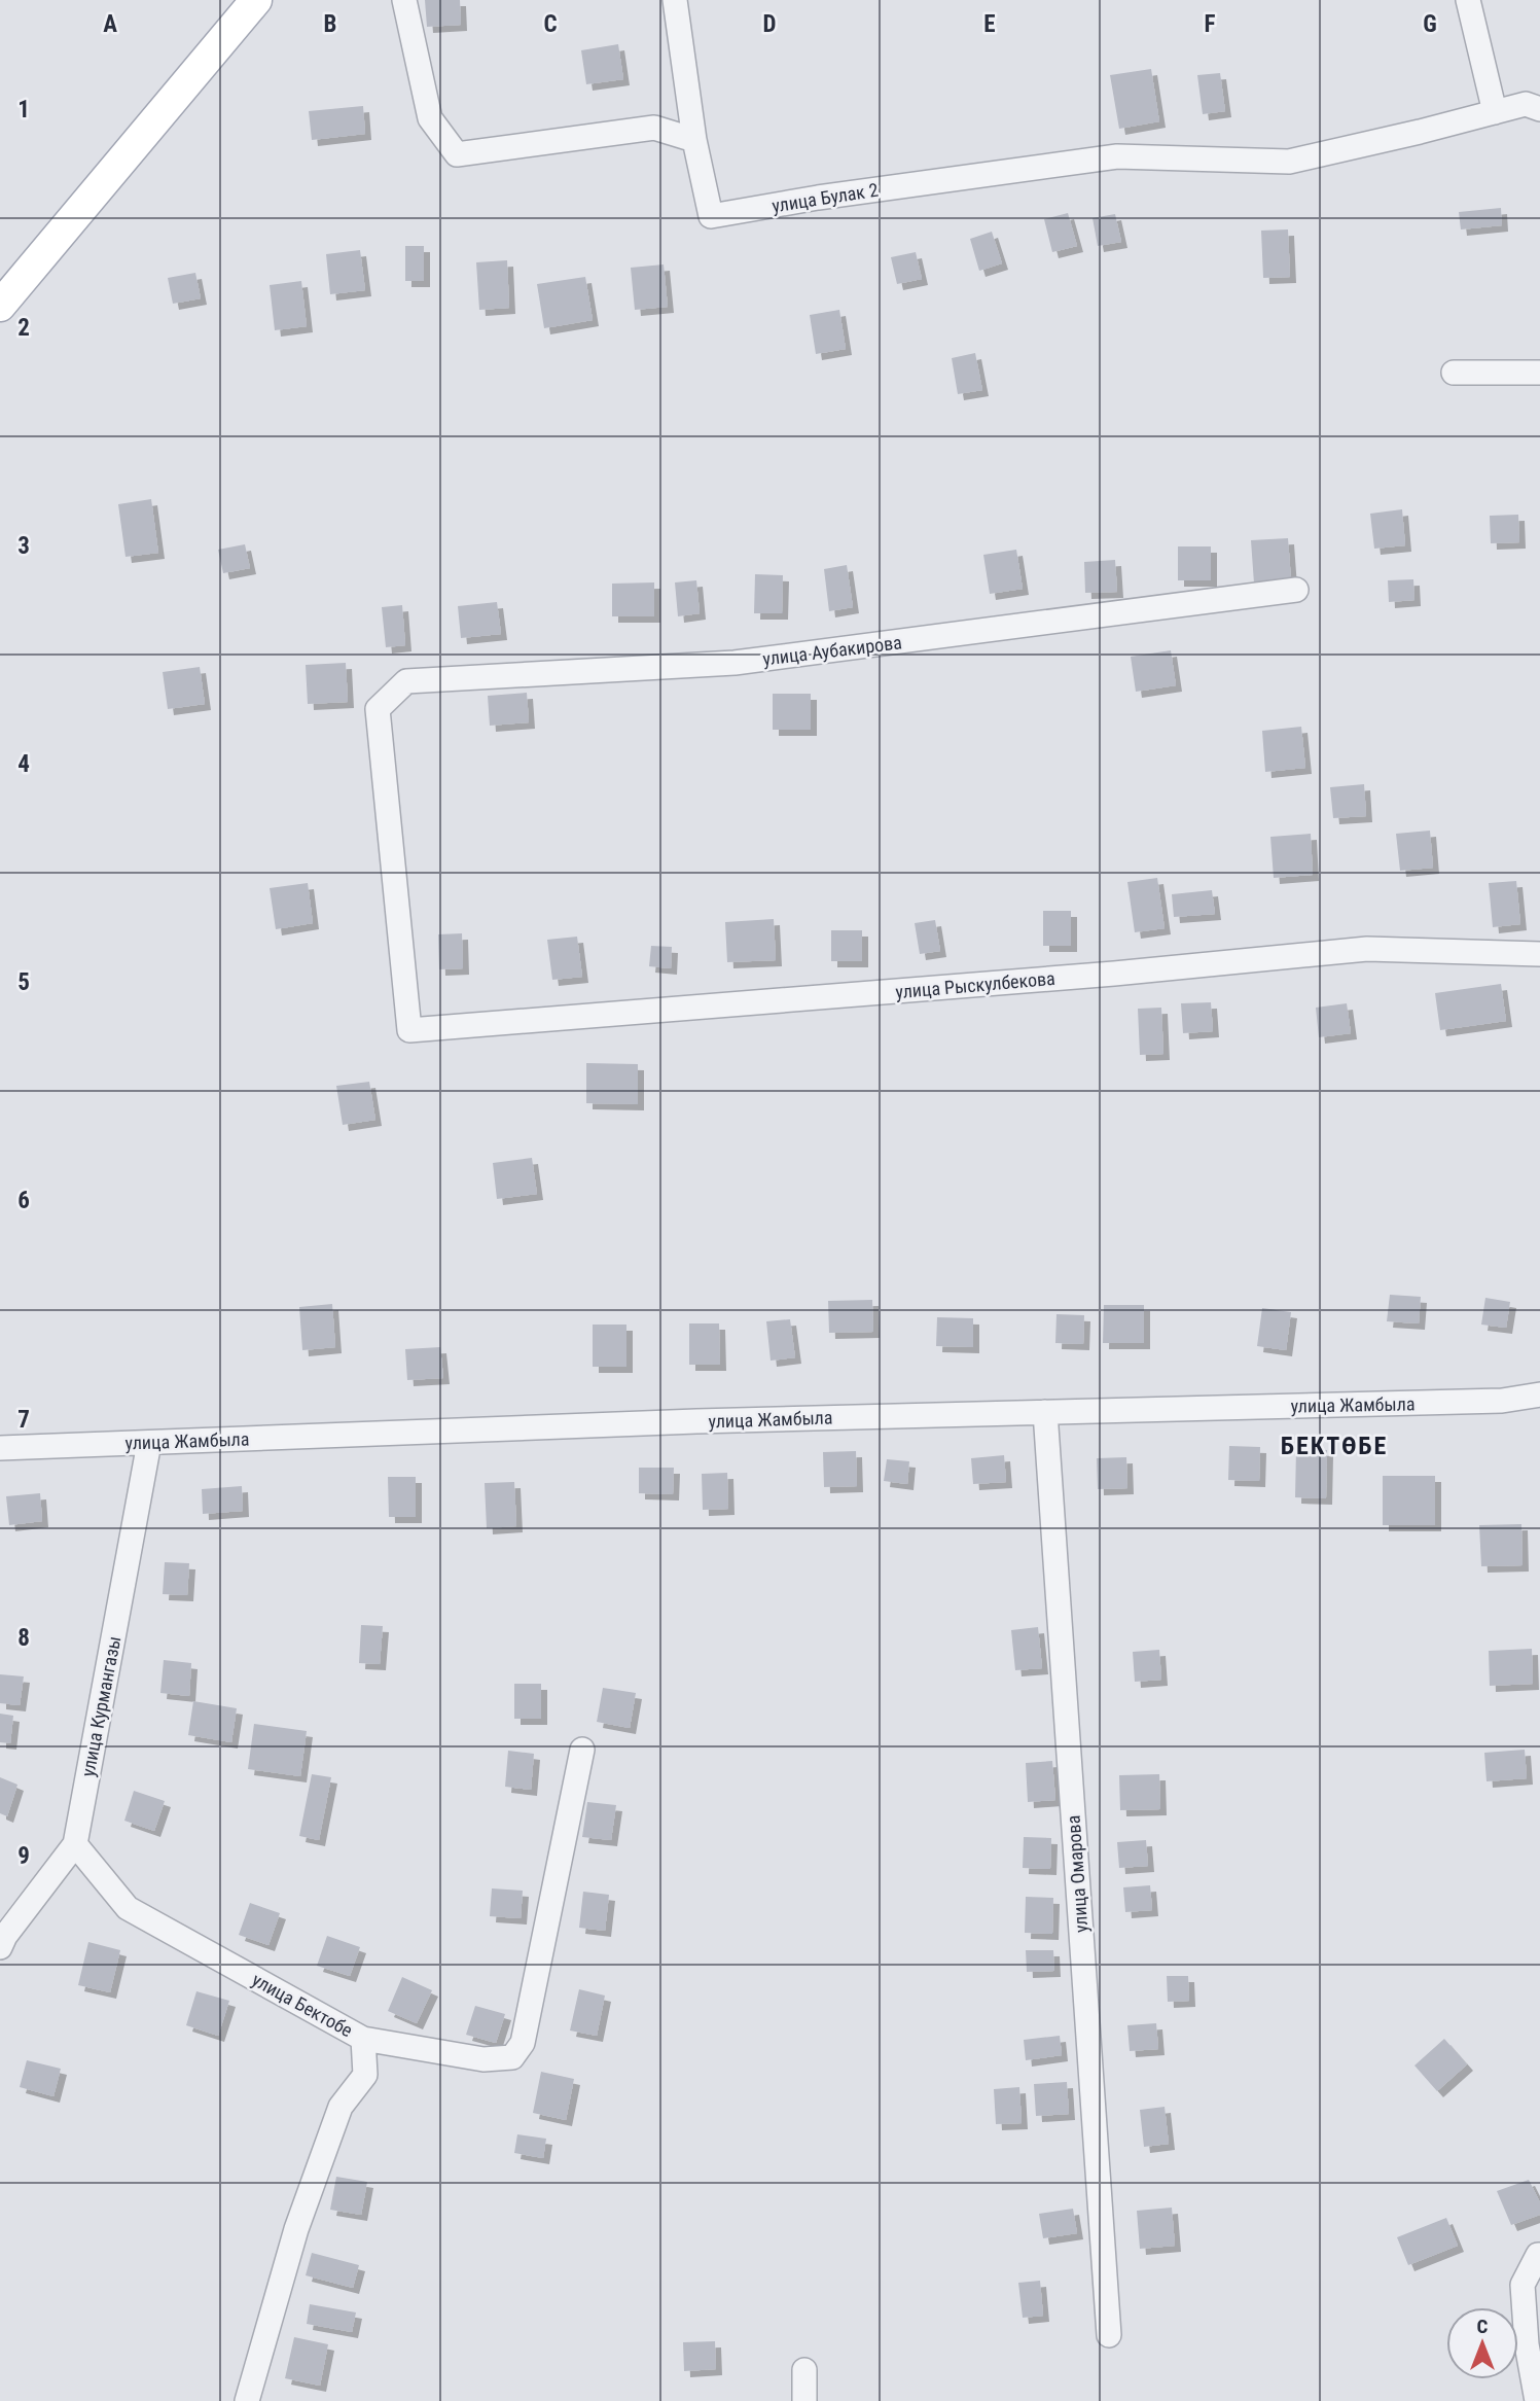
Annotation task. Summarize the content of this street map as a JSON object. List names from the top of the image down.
{
  "streets": {
    "street": [
      "улица Булак 2",
      "улица Аубакирова",
      "улица Рыскулбекова",
      "улица Жамбыла",
      "улица Курмангазы",
      "улица Омарова",
      "улица Бектобе"
    ]
  },
  "crossings": [
    ["улица Аубакирова", "улица Рыскулбекова"],
    ["улица Жамбыла", "улица Курмангазы"],
    ["улица Жамбыла", "улица Омарова"],
    ["улица Курмангазы", "улица Бектобе"]
  ],
  "districts": ["БЕКТӨБЕ"],
  "north": "top",
  "grid": {
    "columns": [
      "A",
      "B",
      "C",
      "D",
      "E",
      "F",
      "G"
    ],
    "rows": [
      "1",
      "2",
      "3",
      "4",
      "5",
      "6",
      "7",
      "8",
      "9"
    ]
  }
}
